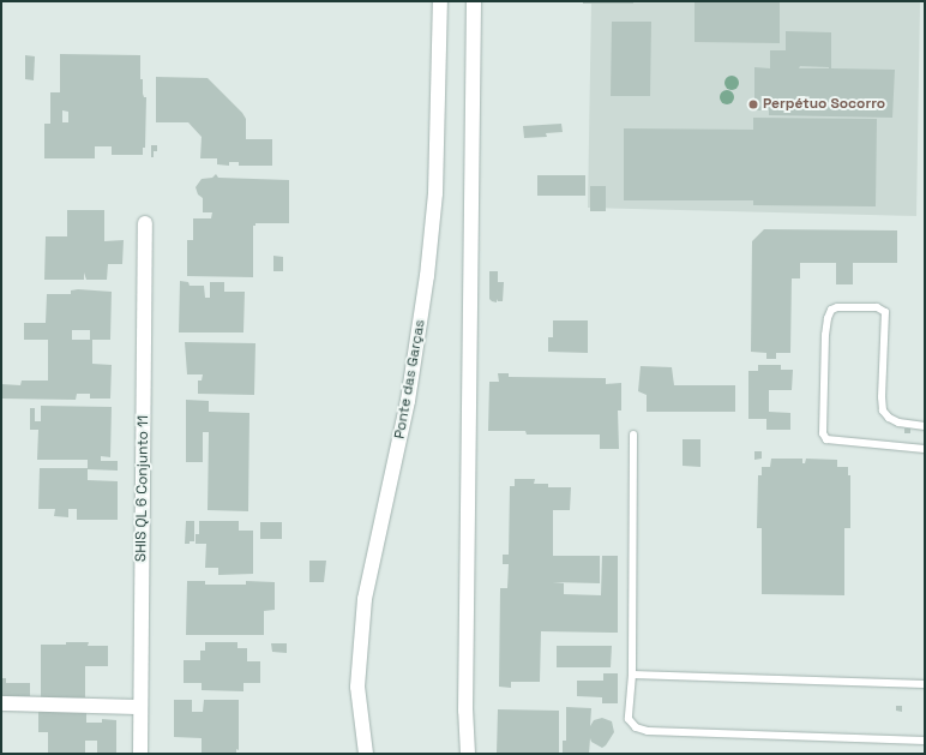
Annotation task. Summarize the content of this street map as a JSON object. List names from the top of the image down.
{
  "streets": {
    "main road": ["Ponte das Garças", "SHIS QL 6 Conjunto 11"]
  },
  "places": ["Perpétuo Socorro"]
}
